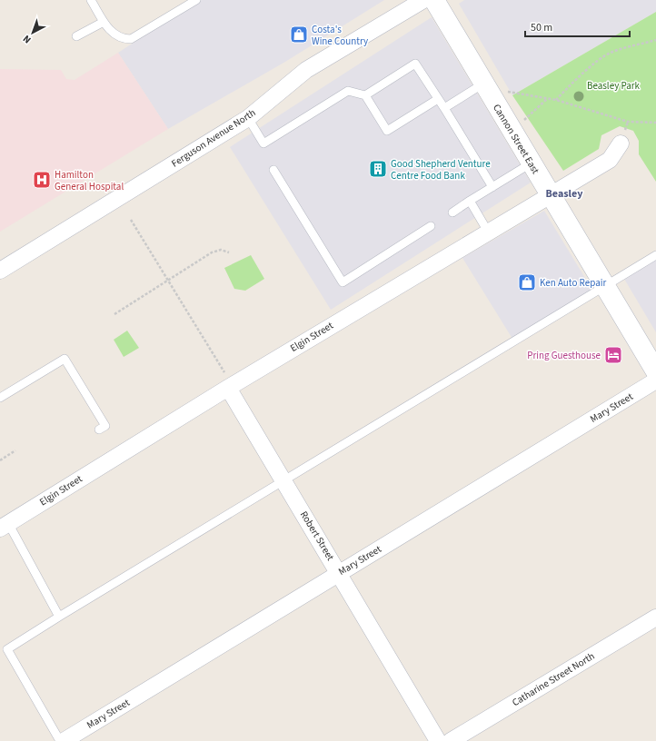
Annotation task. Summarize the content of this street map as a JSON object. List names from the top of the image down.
{
  "streets": {
    "main road": ["Cannon Street East"],
    "street": [
      "Ferguson Avenue North",
      "Elgin Street",
      "Mary Street",
      "Robert Street",
      "Catharine Street North"
    ]
  },
  "crossings": [
    ["Cannon Street East", "Elgin Street"],
    ["Elgin Street", "Robert Street"],
    ["Mary Street", "Robert Street"]
  ],
  "districts": ["Beasley"],
  "parks": ["Beasley Park"],
  "places": {
    "shop": ["Costa's Wine Country", "Ken Auto Repair"],
    "building": ["Good Shepherd Venture Centre Food Bank"],
    "hospital": ["Hamilton General Hospital"],
    "hotel": ["Pring Guesthouse"]
  },
  "scale_bar": "50 m",
  "north": "bottom left"
}
